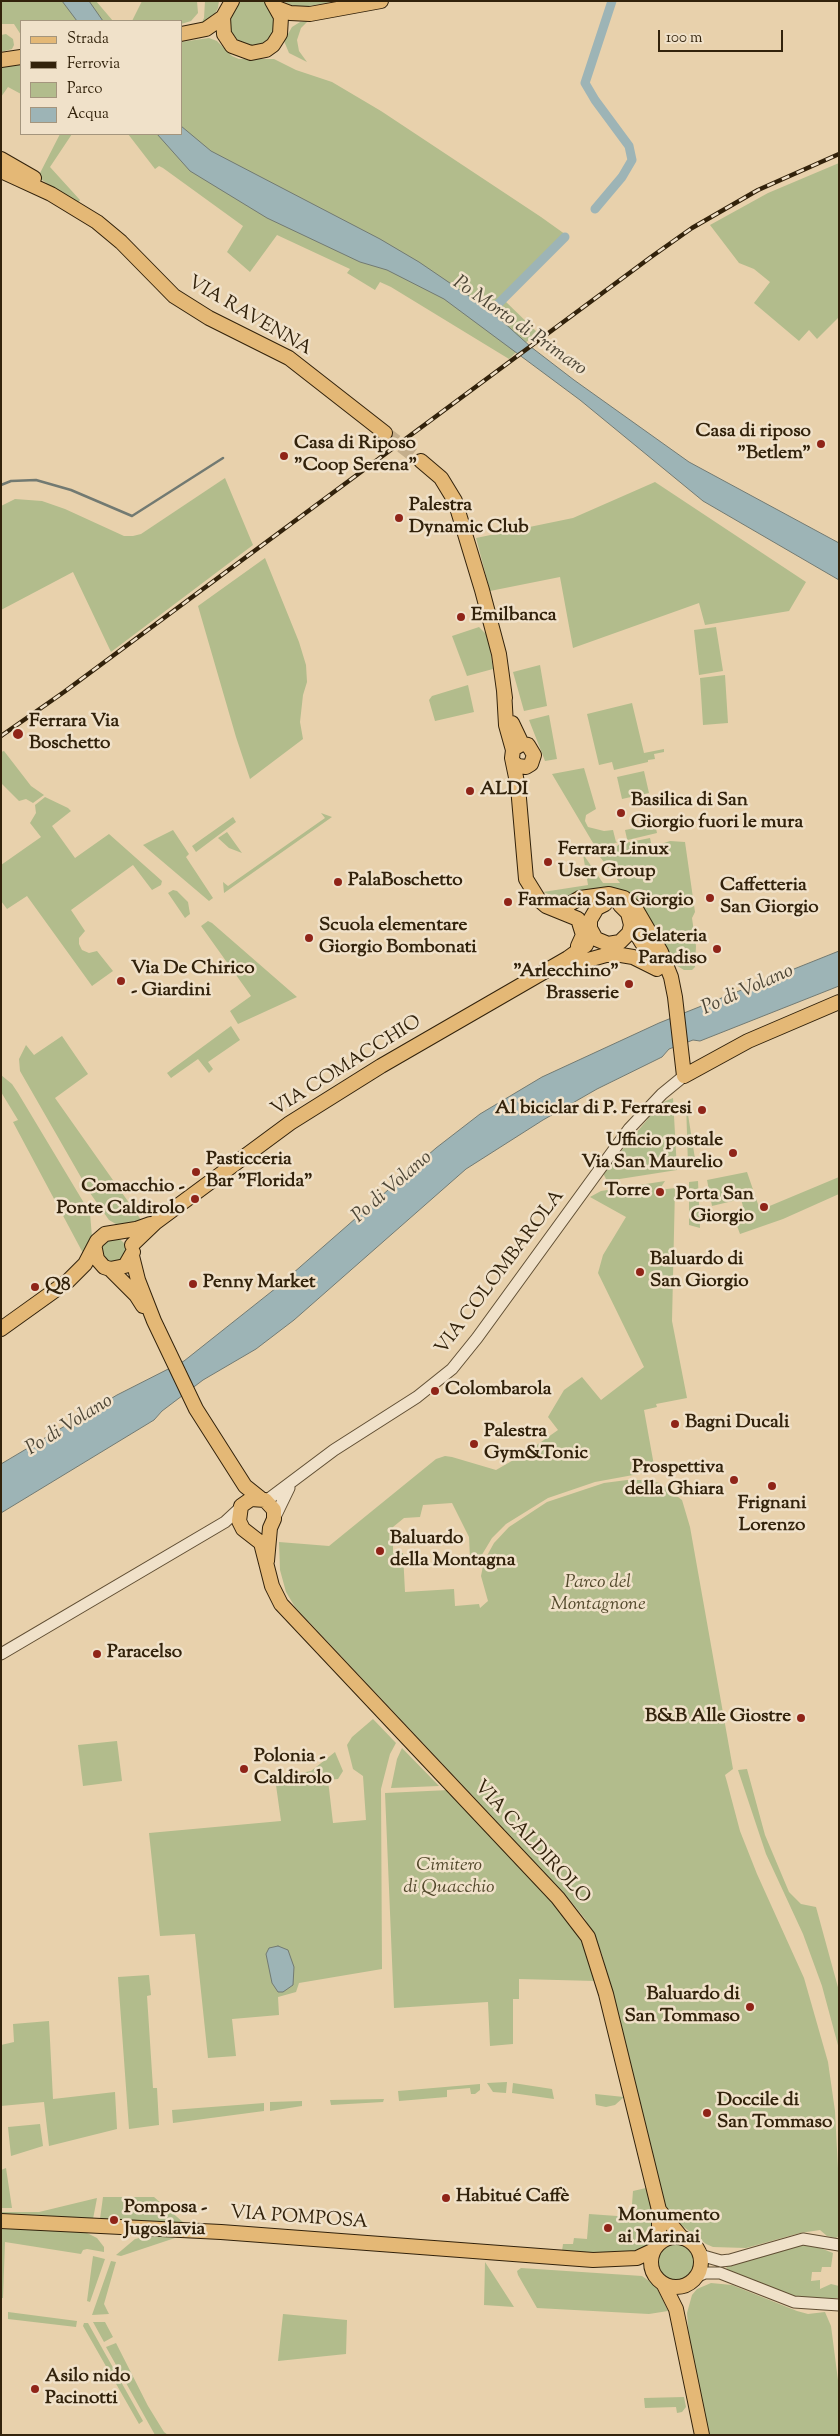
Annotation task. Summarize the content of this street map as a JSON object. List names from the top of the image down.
{
  "streets": {
    "main road": [
      "VIA RAVENNA",
      "VIA COMACCHIO",
      "VIA CALDIROLO",
      "VIA POMPOSA"
    ],
    "street": ["VIA COLOMBAROLA"]
  },
  "crossings": [
    ["VIA COLOMBAROLA", "VIA CALDIROLO"],
    ["VIA CALDIROLO", "VIA POMPOSA"]
  ],
  "water": ["Po Morto di Primaro", "Po di Volano"],
  "parks": ["Parco del Montagnone", "Cimitero di Quacchio"],
  "places": [
    "Casa di riposo \"Betlem\"",
    "Casa di Riposo \"Coop Serena\"",
    "Palestra Dynamic Club",
    "Emilbanca",
    "Ferrara Via Boschetto",
    "ALDI",
    "Basilica di San Giorgio fuori le mura",
    "Ferrara Linux User Group",
    "PalaBoschetto",
    "Caffetteria San Giorgio",
    "Farmacia San Giorgio",
    "Scuola elementare Giorgio Bombonati",
    "Gelateria Paradiso",
    "Via De Chirico - Giardini",
    "\"Arlecchino\" Brasserie",
    "Al biciclar di P. Ferraresi",
    "Ufficio postale Via San Maurelio",
    "Pasticceria Bar \"Florida\"",
    "Torre",
    "Comacchio - Ponte Caldirolo",
    "Porta San Giorgio",
    "Baluardo di San Giorgio",
    "Penny Market",
    "Q8",
    "Colombarola",
    "Bagni Ducali",
    "Palestra Gym&Tonic",
    "Prospettiva della Ghiara",
    "Frignani Lorenzo",
    "Baluardo della Montagna",
    "Paracelso",
    "B&B Alle Giostre",
    "Polonia - Caldirolo",
    "Baluardo di San Tommaso",
    "Doccile di San Tommaso",
    "Habitué Caffè",
    "Pomposa - Jugoslavia",
    "Monumento ai Marinai",
    "Asilo nido Pacinotti"
  ],
  "legend": [
    "Strada",
    "Ferrovia",
    "Parco",
    "Acqua"
  ],
  "scale_bar": "100 m"
}
